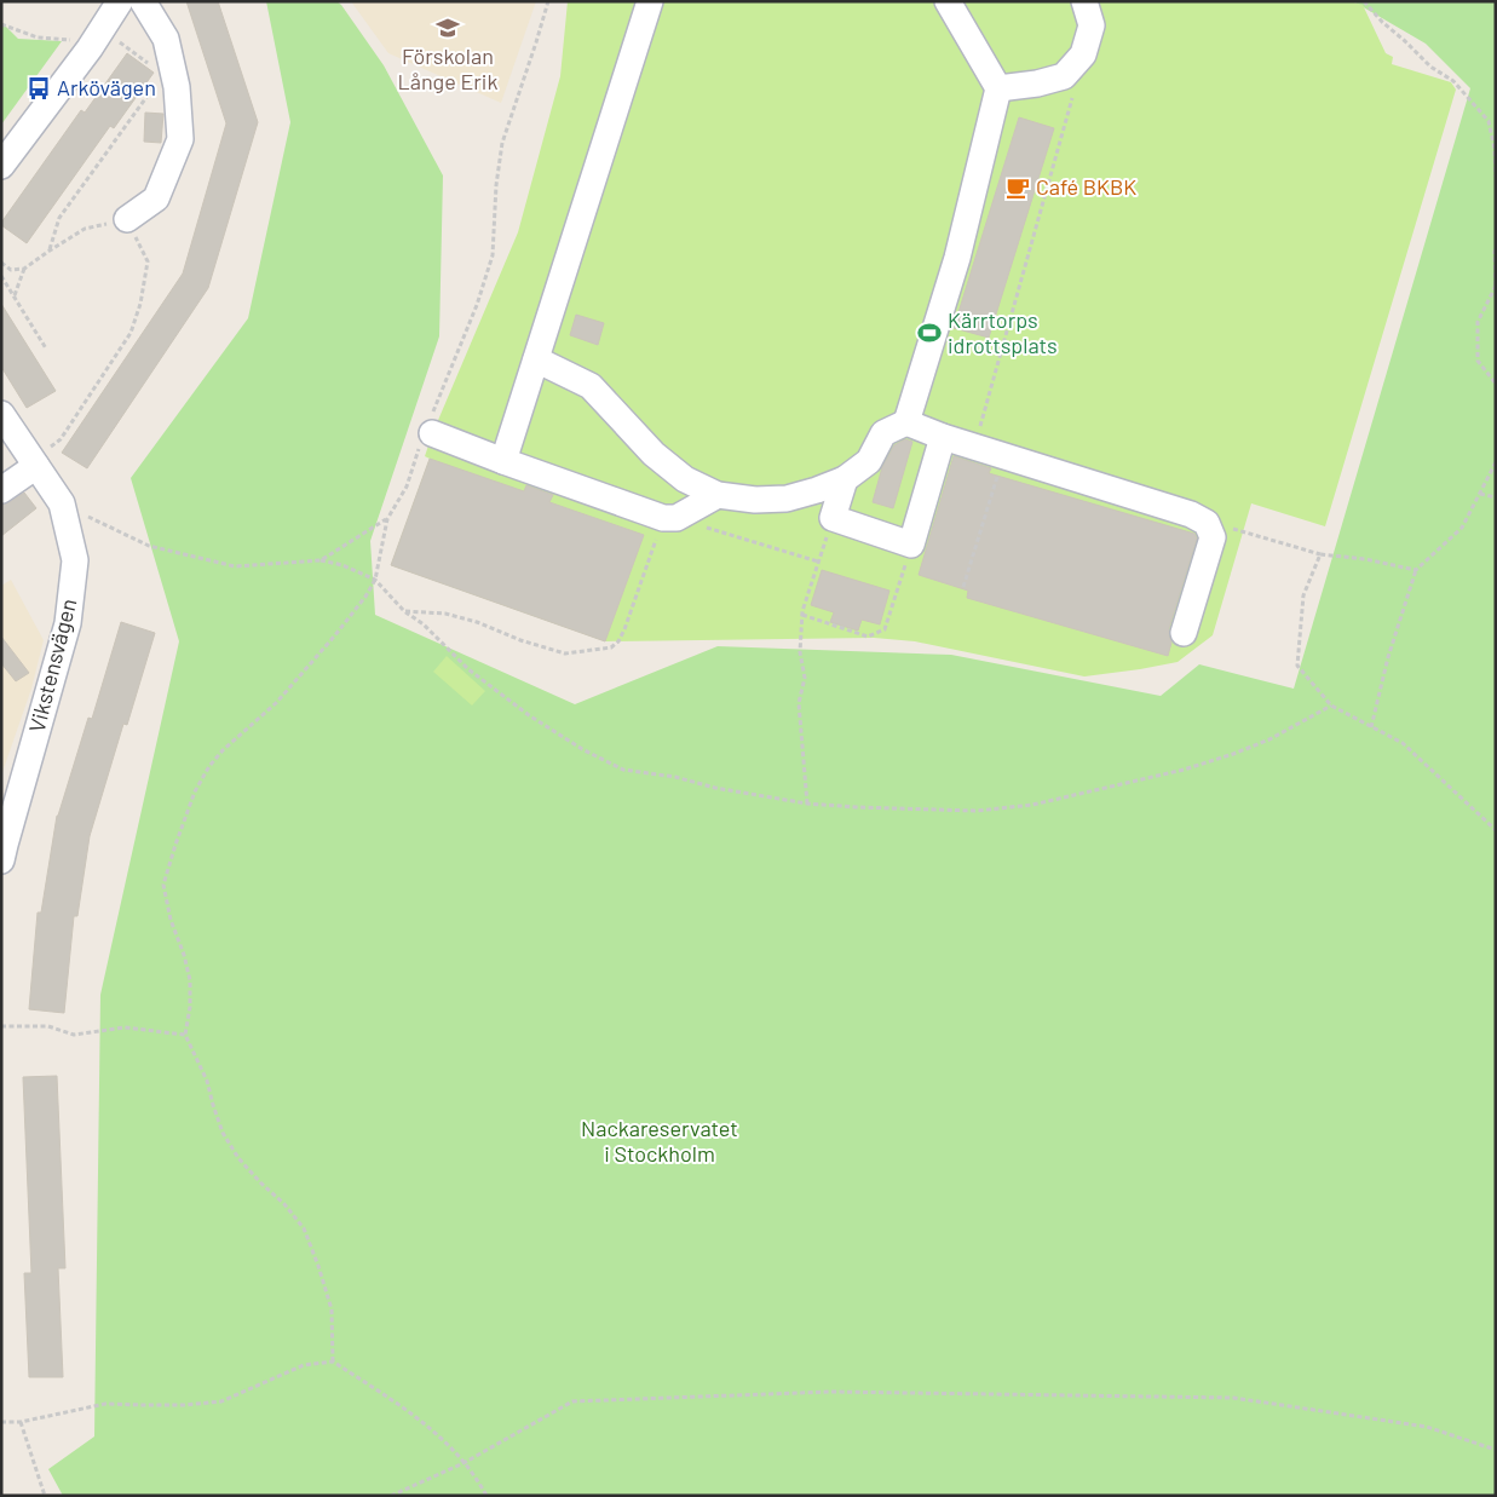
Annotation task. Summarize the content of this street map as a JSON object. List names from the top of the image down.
{
  "streets": {
    "street": ["Vikstensvägen"]
  },
  "parks": ["Nackareservatet i Stockholm"],
  "places": {
    "school or university": ["Förskolan Långe Erik"],
    "bus stop": ["Arkövägen"],
    "cafe": ["Café BKBK"],
    "sports": ["Kärrtorps idrottsplats"]
  }
}
